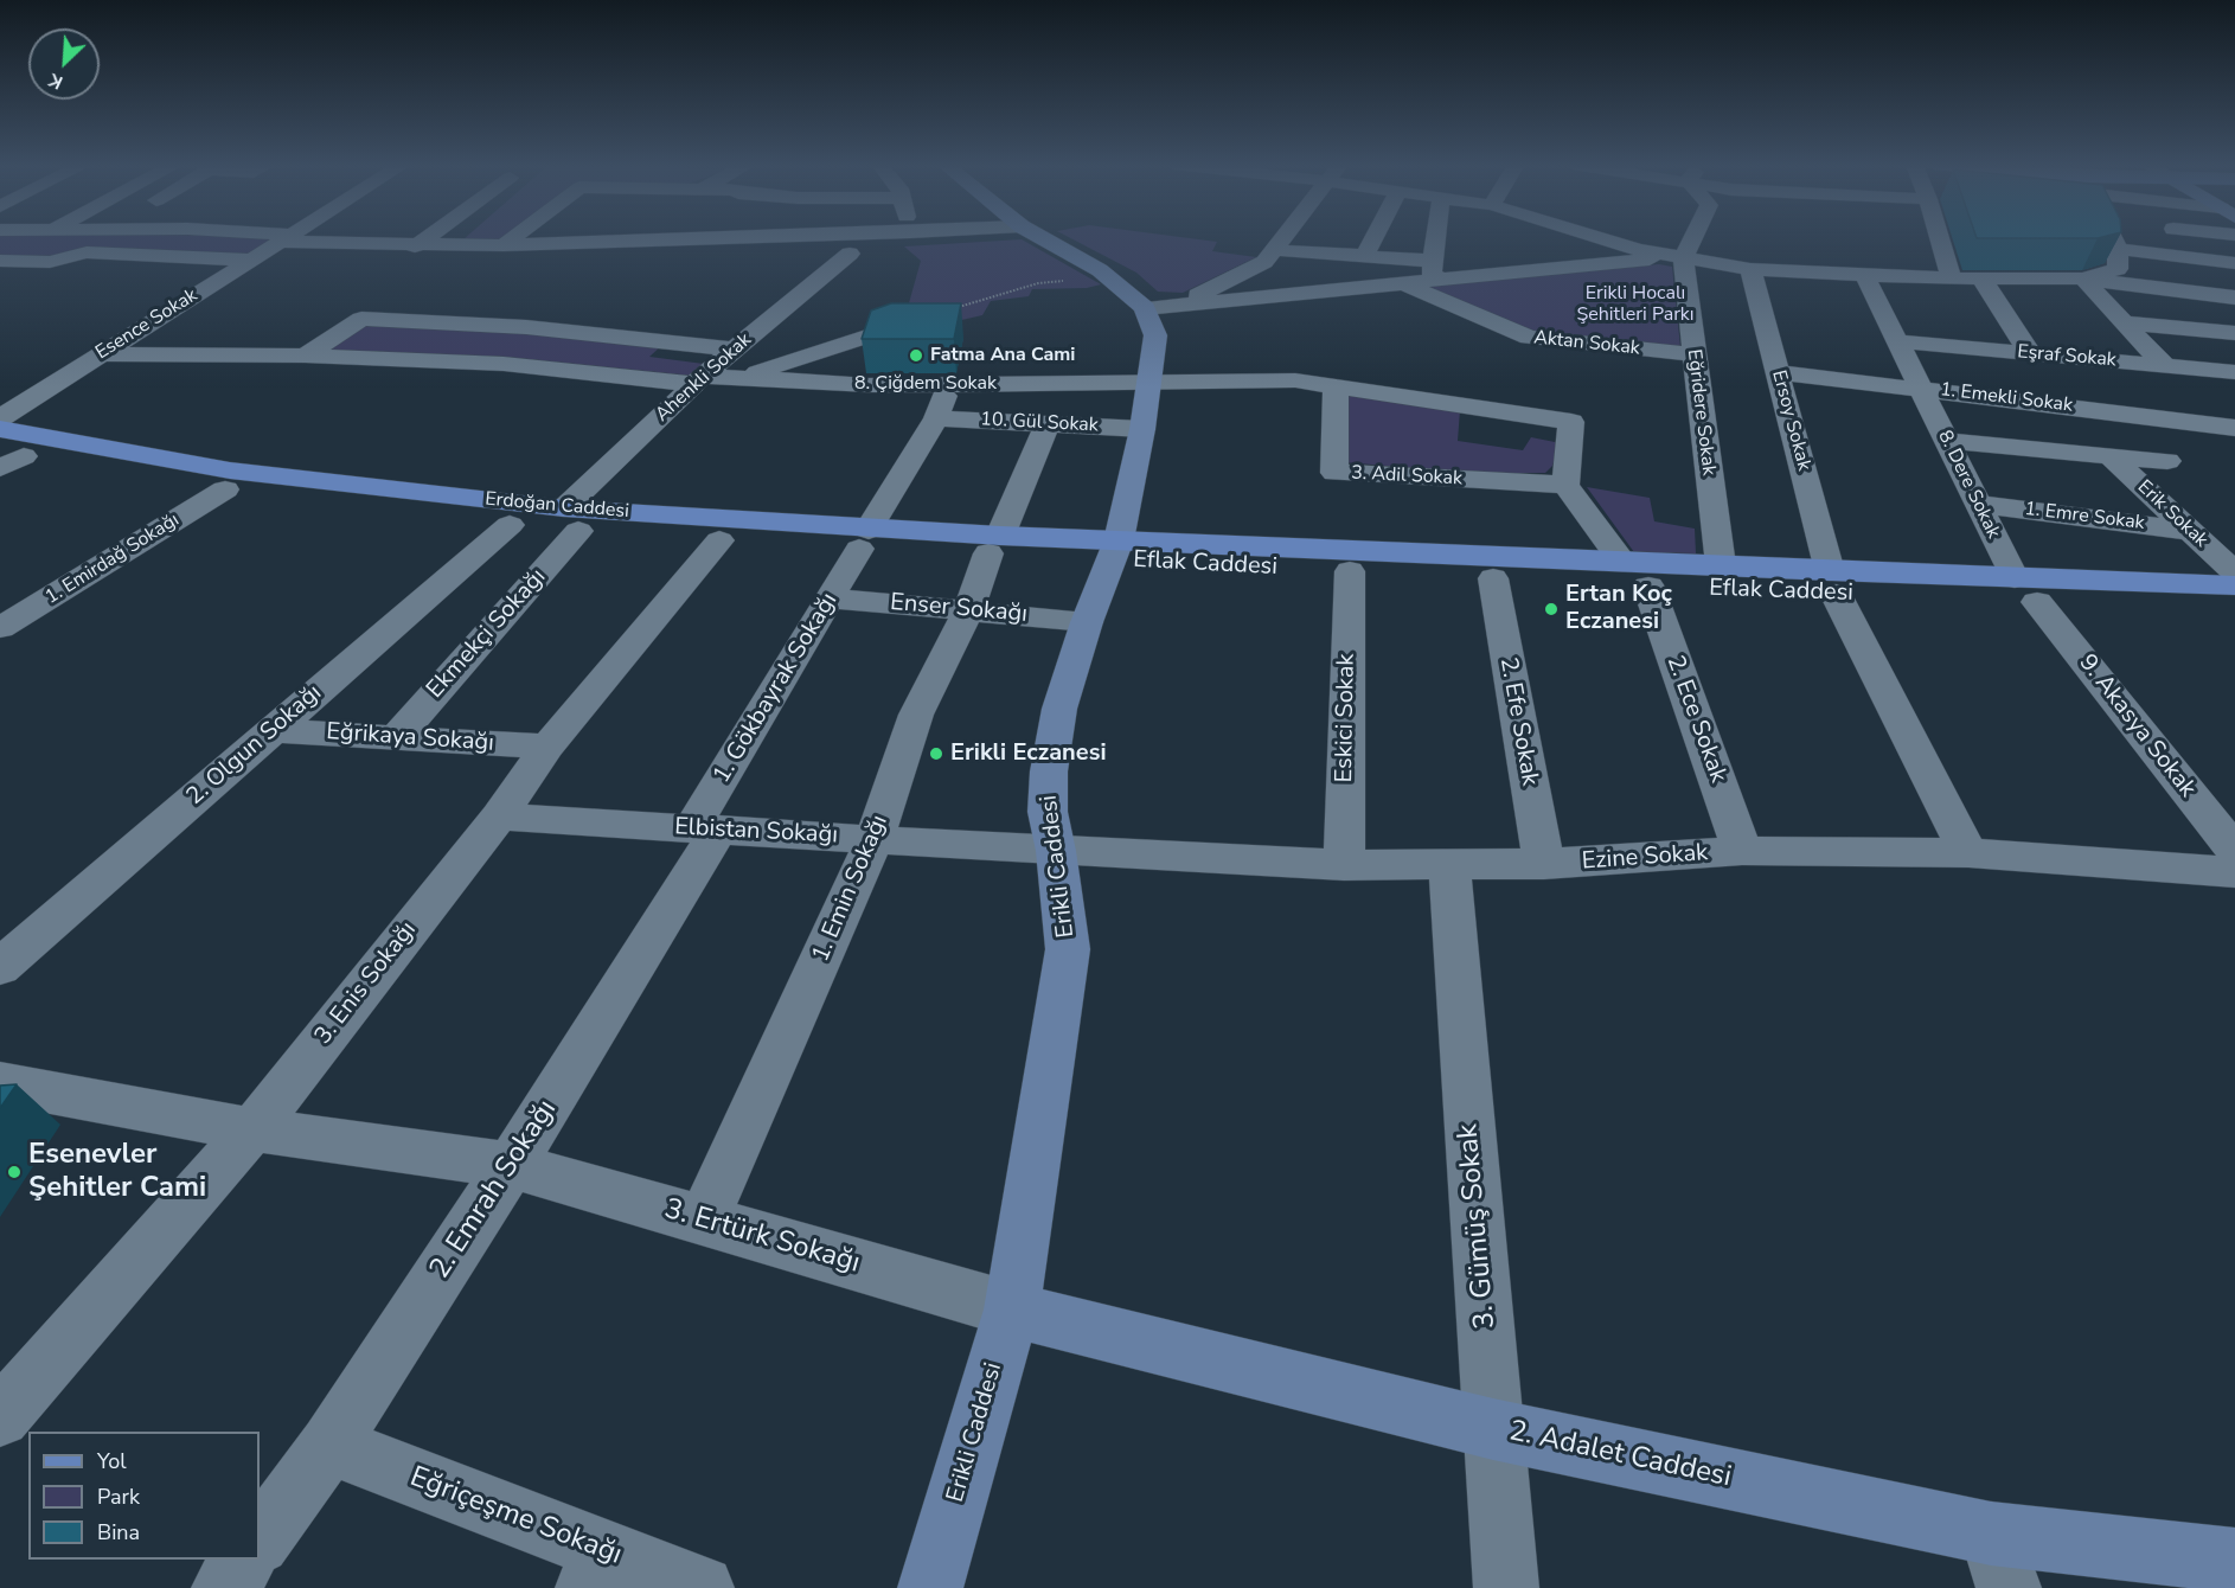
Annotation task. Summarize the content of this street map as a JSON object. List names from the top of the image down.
{
  "streets": {
    "main road": [
      "Erdoğan Caddesi",
      "Eflak Caddesi",
      "Erikli Caddesi",
      "2. Adalet Caddesi"
    ],
    "street": [
      "Esence Sokak",
      "Aktan Sokak",
      "Eşraf Sokak",
      "Ahenkli Sokak",
      "8. Çiğdem Sokak",
      "1. Emekli Sokak",
      "Eğridere Sokak",
      "Ersoy Sokak",
      "10. Gül Sokak",
      "3. Adil Sokak",
      "8. Dere Sokak",
      "Erik Sokak",
      "1. Emre Sokak",
      "1. Emirdağ Sokağı",
      "Enser Sokağı",
      "Ekmekçi Sokağı",
      "1. Gökbayrak Sokağı",
      "Eskici Sokak",
      "2. Ece Sokak",
      "2. Efe Sokak",
      "9. Akasya Sokak",
      "Eğrikaya Sokağı",
      "2. Olgun Sokağı",
      "Elbistan Sokağı",
      "Ezine Sokak",
      "1. Emin Sokağı",
      "3. Enis Sokağı",
      "2. Emrah Sokağı",
      "3. Gümüş Sokak",
      "3. Ertürk Sokağı",
      "Eğriçeşme Sokağı"
    ]
  },
  "crossings": [
    ["Esence Sokak", "8. Çiğdem Sokak"],
    ["Aktan Sokak", "Eğridere Sokak"],
    ["Aktan Sokak", "Erikli Caddesi"],
    ["Eşraf Sokak", "8. Dere Sokak"],
    ["Ahenkli Sokak", "8. Çiğdem Sokak"],
    ["Ahenkli Sokak", "Erdoğan Caddesi"],
    ["Ahenkli Sokak", "Ekmekçi Sokağı"],
    ["8. Çiğdem Sokak", "1. Gökbayrak Sokağı"],
    ["8. Çiğdem Sokak", "Erikli Caddesi"],
    ["1. Emekli Sokak", "Ersoy Sokak"],
    ["1. Emekli Sokak", "8. Dere Sokak"],
    ["Eğridere Sokak", "Eflak Caddesi"],
    ["Ersoy Sokak", "Eflak Caddesi"],
    ["Ersoy Sokak", "Ezine Sokak"],
    ["10. Gül Sokak", "1. Gökbayrak Sokağı"],
    ["10. Gül Sokak", "Erikli Caddesi"],
    ["10. Gül Sokak", "1. Emin Sokağı"],
    ["8. Dere Sokak", "Erik Sokak"],
    ["8. Dere Sokak", "1. Emre Sokak"],
    ["8. Dere Sokak", "Eflak Caddesi"],
    ["8. Dere Sokak", "9. Akasya Sokak"],
    ["Erdoğan Caddesi", "1. Emirdağ Sokağı"],
    ["Erdoğan Caddesi", "Eflak Caddesi"],
    ["Erdoğan Caddesi", "Ekmekçi Sokağı"],
    ["Erdoğan Caddesi", "1. Gökbayrak Sokağı"],
    ["Erdoğan Caddesi", "2. Olgun Sokağı"],
    ["Erdoğan Caddesi", "Erikli Caddesi"],
    ["Erdoğan Caddesi", "1. Emin Sokağı"],
    ["Erdoğan Caddesi", "3. Enis Sokağı"],
    ["Erik Sokak", "1. Emre Sokak"],
    ["Eflak Caddesi", "Eskici Sokak"],
    ["Eflak Caddesi", "2. Ece Sokak"],
    ["Eflak Caddesi", "2. Efe Sokak"],
    ["Eflak Caddesi", "9. Akasya Sokak"],
    ["Eflak Caddesi", "Erikli Caddesi"],
    ["Enser Sokağı", "1. Gökbayrak Sokağı"],
    ["Enser Sokağı", "Erikli Caddesi"],
    ["Enser Sokağı", "1. Emin Sokağı"],
    ["Ekmekçi Sokağı", "Eğrikaya Sokağı"],
    ["1. Gökbayrak Sokağı", "Elbistan Sokağı"],
    ["1. Gökbayrak Sokağı", "2. Emrah Sokağı"],
    ["Eskici Sokak", "Ezine Sokak"],
    ["2. Ece Sokak", "Ezine Sokak"],
    ["2. Efe Sokak", "Ezine Sokak"],
    ["Eğrikaya Sokağı", "2. Olgun Sokağı"],
    ["Eğrikaya Sokağı", "3. Enis Sokağı"],
    ["Elbistan Sokağı", "Ezine Sokak"],
    ["Elbistan Sokağı", "Erikli Caddesi"],
    ["Elbistan Sokağı", "1. Emin Sokağı"],
    ["Elbistan Sokağı", "3. Enis Sokağı"],
    ["Elbistan Sokağı", "2. Emrah Sokağı"],
    ["Ezine Sokak", "Erikli Caddesi"],
    ["Ezine Sokak", "3. Gümüş Sokak"],
    ["Erikli Caddesi", "3. Ertürk Sokağı"],
    ["Erikli Caddesi", "2. Adalet Caddesi"],
    ["1. Emin Sokağı", "3. Ertürk Sokağı"],
    ["3. Enis Sokağı", "3. Ertürk Sokağı"],
    ["2. Emrah Sokağı", "3. Ertürk Sokağı"],
    ["2. Emrah Sokağı", "Eğriçeşme Sokağı"],
    ["3. Gümüş Sokak", "2. Adalet Caddesi"],
    ["3. Ertürk Sokağı", "2. Adalet Caddesi"]
  ],
  "parks": ["Erikli Hocalı Şehitleri Parkı"],
  "places": [
    "Fatma Ana Cami",
    "Ertan Koç Eczanesi",
    "Erikli Eczanesi",
    "Esenevler Şehitler Cami"
  ],
  "legend": ["Yol", "Park", "Bina"],
  "north": "bottom left"
}
